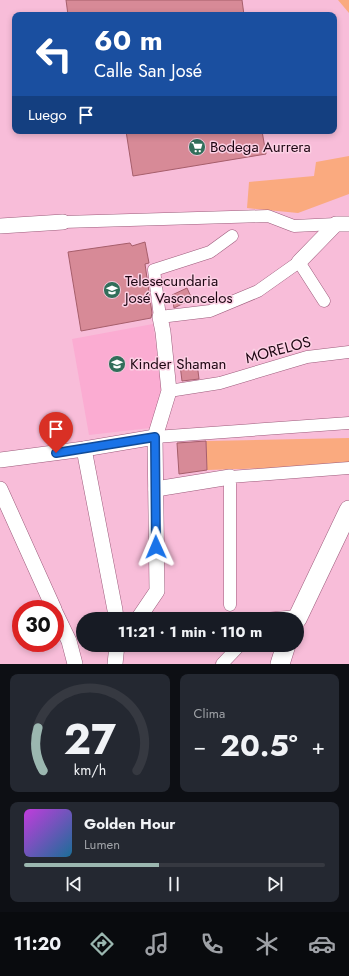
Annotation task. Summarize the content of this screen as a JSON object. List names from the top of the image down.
{
  "streets": {
    "street": ["MORELOS"]
  },
  "places": {
    "supermarket": ["Bodega Aurrera"],
    "school or university": ["Telesecundaria José Vasconcelos", "Kinder Shaman"]
  },
  "page": {
    "turn": ["60 m", "Calle San José"],
    "then": "Luego",
    "limit": "30",
    "trip": "11:21 · 1 min · 110 m",
    "tile": "Clima",
    "heat": ["−", "20.5°", "+"],
    "song": ["Golden Hour", "Lumen"],
    "tabs": "11:20",
    "gauge": ["27", "km/h"]
  }
}
